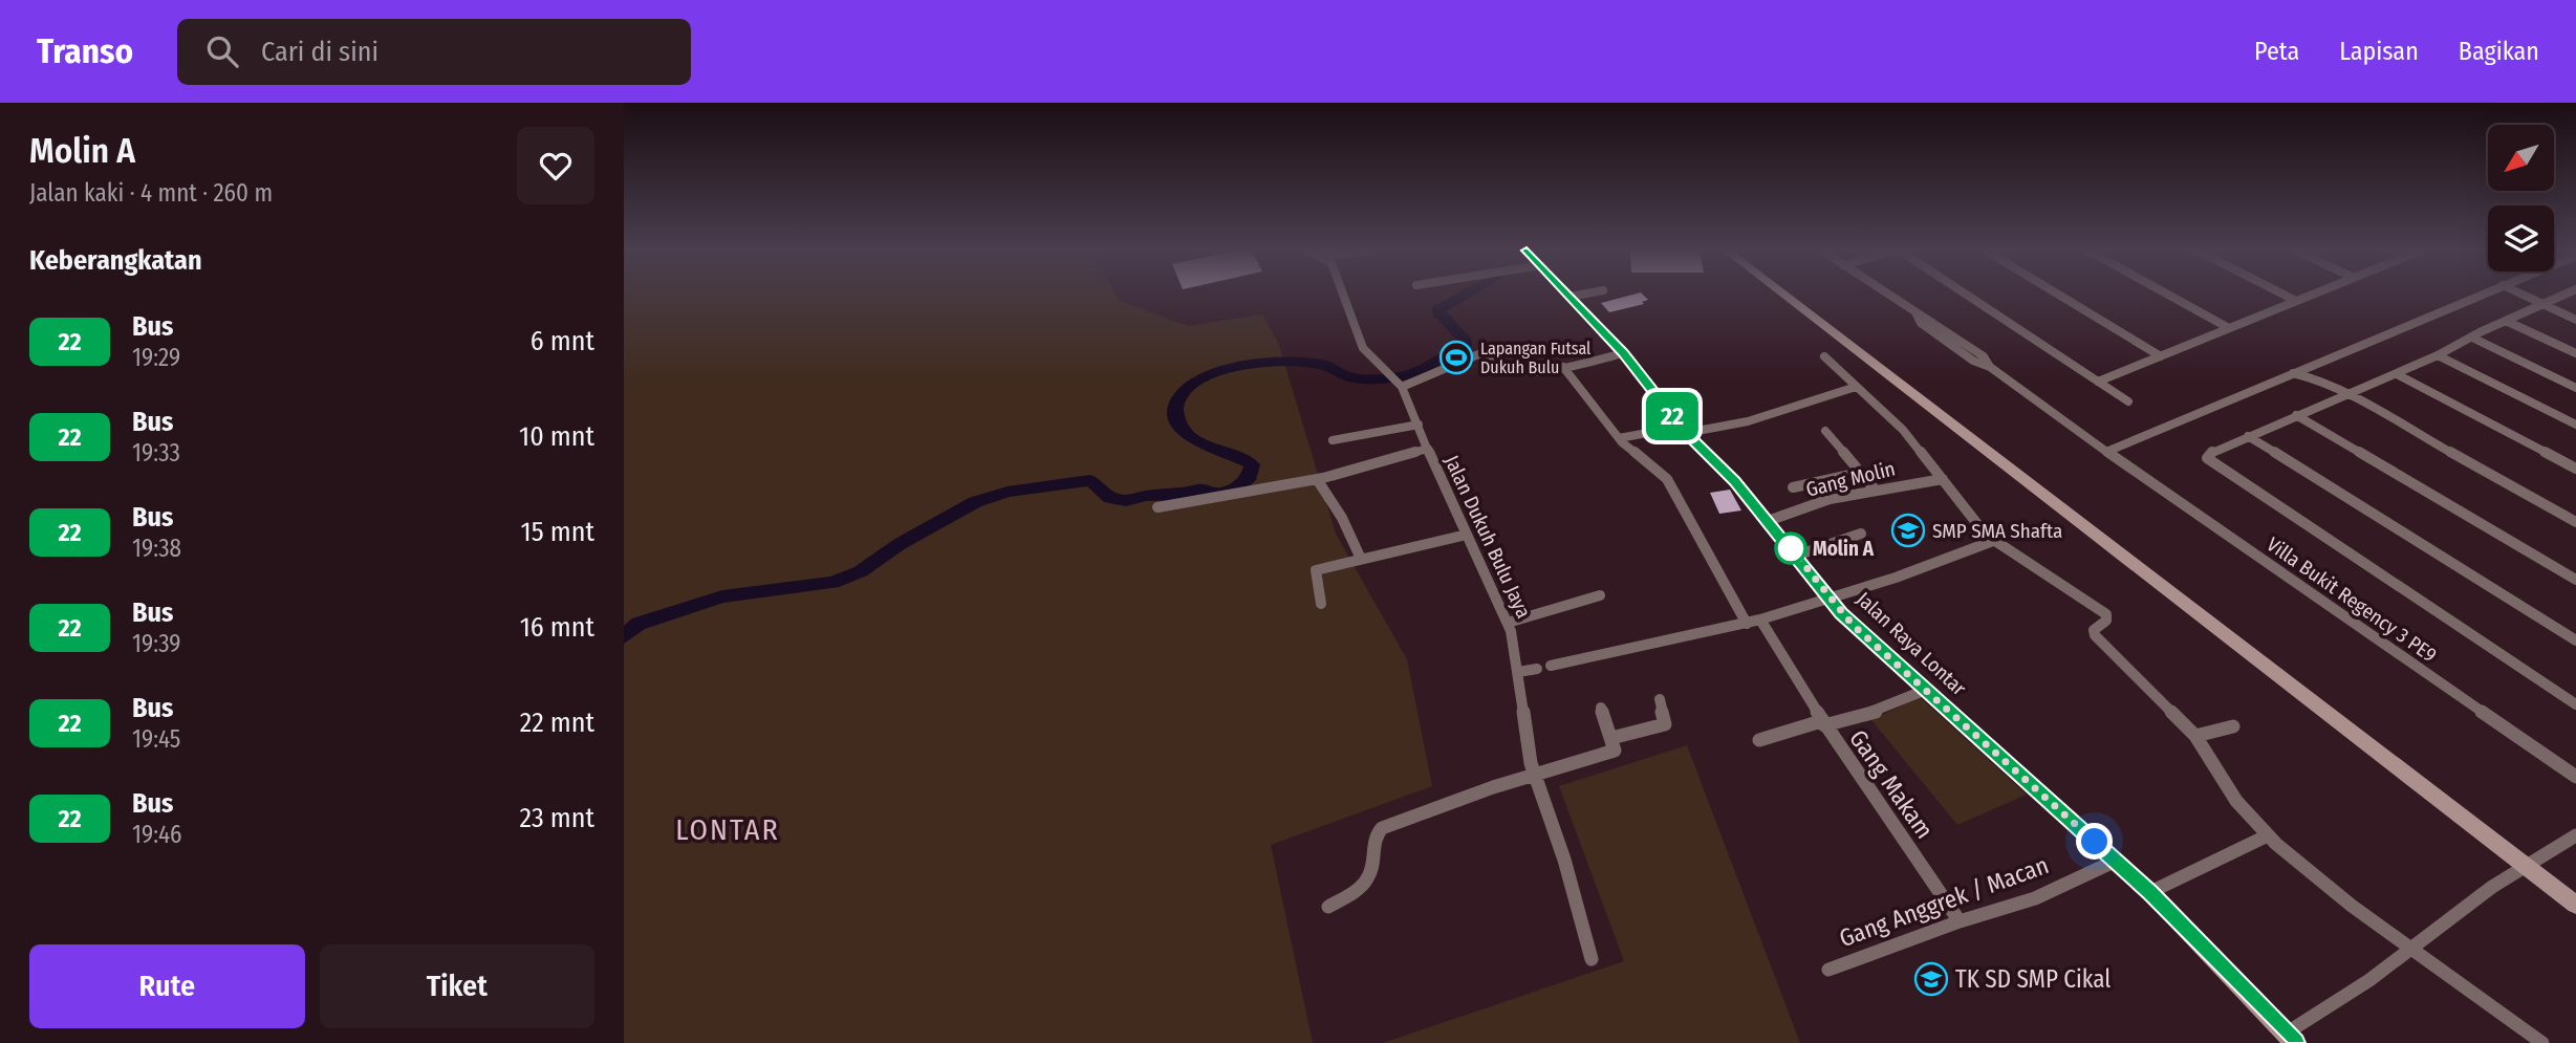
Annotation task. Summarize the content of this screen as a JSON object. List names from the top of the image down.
{
  "streets": {
    "street": [
      "Gang Molin",
      "Jalan Dukuh Bulu Jaya",
      "Villa Bukit Regency 3 PE9",
      "Jalan Raya Lontar",
      "Gang Makam",
      "Gang Anggrek / Macan"
    ]
  },
  "crossings": [
    ["Gang Molin", "Jalan Raya Lontar"],
    ["Jalan Raya Lontar", "Gang Makam"],
    ["Jalan Raya Lontar", "Gang Anggrek / Macan"],
    ["Gang Makam", "Gang Anggrek / Macan"]
  ],
  "districts": ["LONTAR"],
  "places": {
    "sports": ["Lapangan Futsal Dukuh Bulu"],
    "school or university": ["SMP SMA Shafta", "TK SD SMP Cikal"],
    "other": ["Molin A"]
  },
  "lines": ["bus line 22"],
  "north": "bottom left",
  "page": {
    "header": "Transo",
    "search": "Cari di sini",
    "nav": ["Peta", "Lapisan", "Bagikan"],
    "heading": [
      ["Molin A", "Jalan kaki · 4 mnt · 260 m"],
      "Keberangkatan"
    ],
    "on_map": "22",
    "list": [
      {
        "mark": "22",
        "name": "Bus",
        "note": "19:29",
        "value": "6 mnt"
      },
      {
        "mark": "22",
        "name": "Bus",
        "note": "19:33",
        "value": "10 mnt"
      },
      {
        "mark": "22",
        "name": "Bus",
        "note": "19:38",
        "value": "15 mnt"
      },
      {
        "mark": "22",
        "name": "Bus",
        "note": "19:39",
        "value": "16 mnt"
      },
      {
        "mark": "22",
        "name": "Bus",
        "note": "19:45",
        "value": "22 mnt"
      },
      {
        "mark": "22",
        "name": "Bus",
        "note": "19:46",
        "value": "23 mnt"
      }
    ],
    "buttons": ["Rute", "Tiket"]
  }
}
